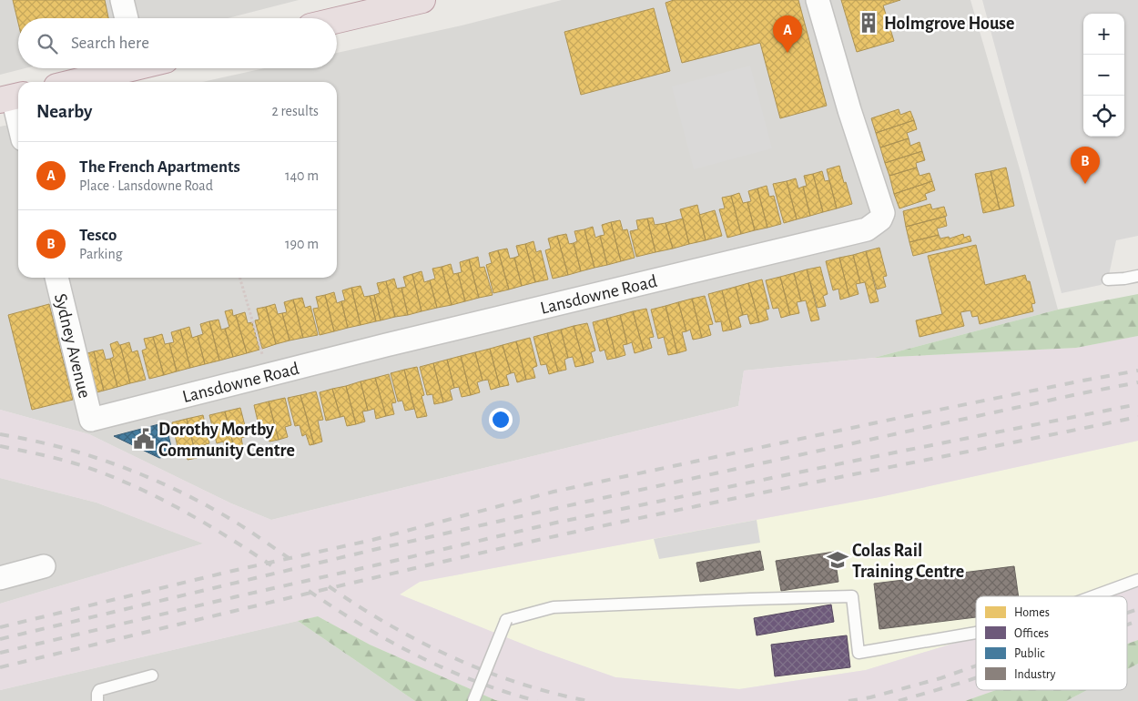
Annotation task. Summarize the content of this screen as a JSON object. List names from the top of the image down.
{
  "streets": {
    "street": ["Lansdowne Road", "Sydney Avenue"]
  },
  "crossings": [
    ["Lansdowne Road", "Sydney Avenue"]
  ],
  "places": {
    "building": ["Holmgrove House"],
    "public building": ["Dorothy Mortby Community Centre"],
    "school or university": ["Colas Rail Training Centre"]
  },
  "legend": [
    "Homes",
    "Offices",
    "Public",
    "Industry"
  ],
  "page": {
    "map_buttons": ["+", "−"],
    "pins": ["A", "B"],
    "search": "Search here",
    "heading": ["Nearby", "2 results"],
    "list": [
      {
        "mark": "A",
        "name": "The French Apartments",
        "note": "Place · Lansdowne Road",
        "value": "140 m"
      },
      {
        "mark": "B",
        "name": "Tesco",
        "note": "Parking",
        "value": "190 m"
      }
    ]
  }
}
